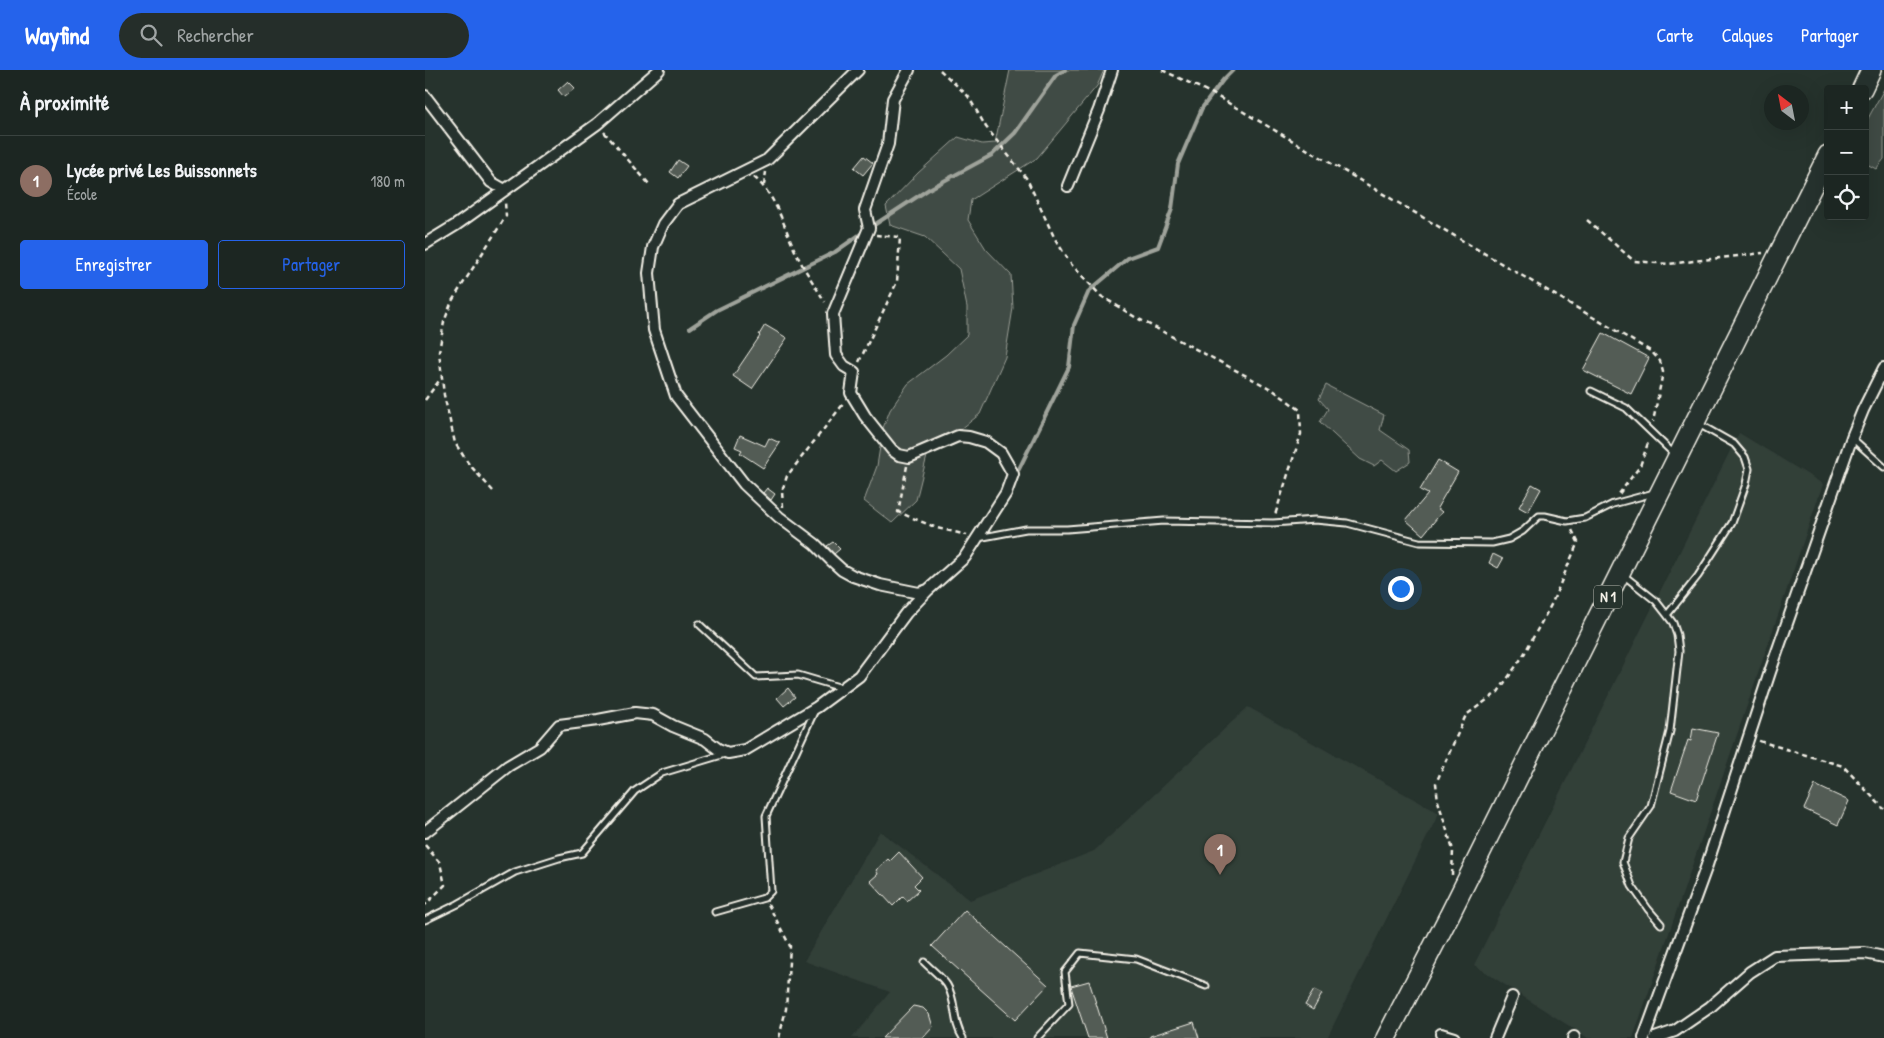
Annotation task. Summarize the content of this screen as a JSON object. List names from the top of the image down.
{
  "streets": {
    "highway": ["N 1"]
  },
  "north": "top left",
  "page": {
    "header": "Wayfind",
    "search": "Rechercher",
    "nav": ["Carte", "Calques", "Partager"],
    "heading": "À proximité",
    "map_buttons": ["+", "−"],
    "list": [
      {
        "mark": "1",
        "name": "Lycée privé Les Buissonnets",
        "note": "École",
        "value": "180 m"
      }
    ],
    "buttons": ["Enregistrer", "Partager"],
    "pins": "1"
  }
}
